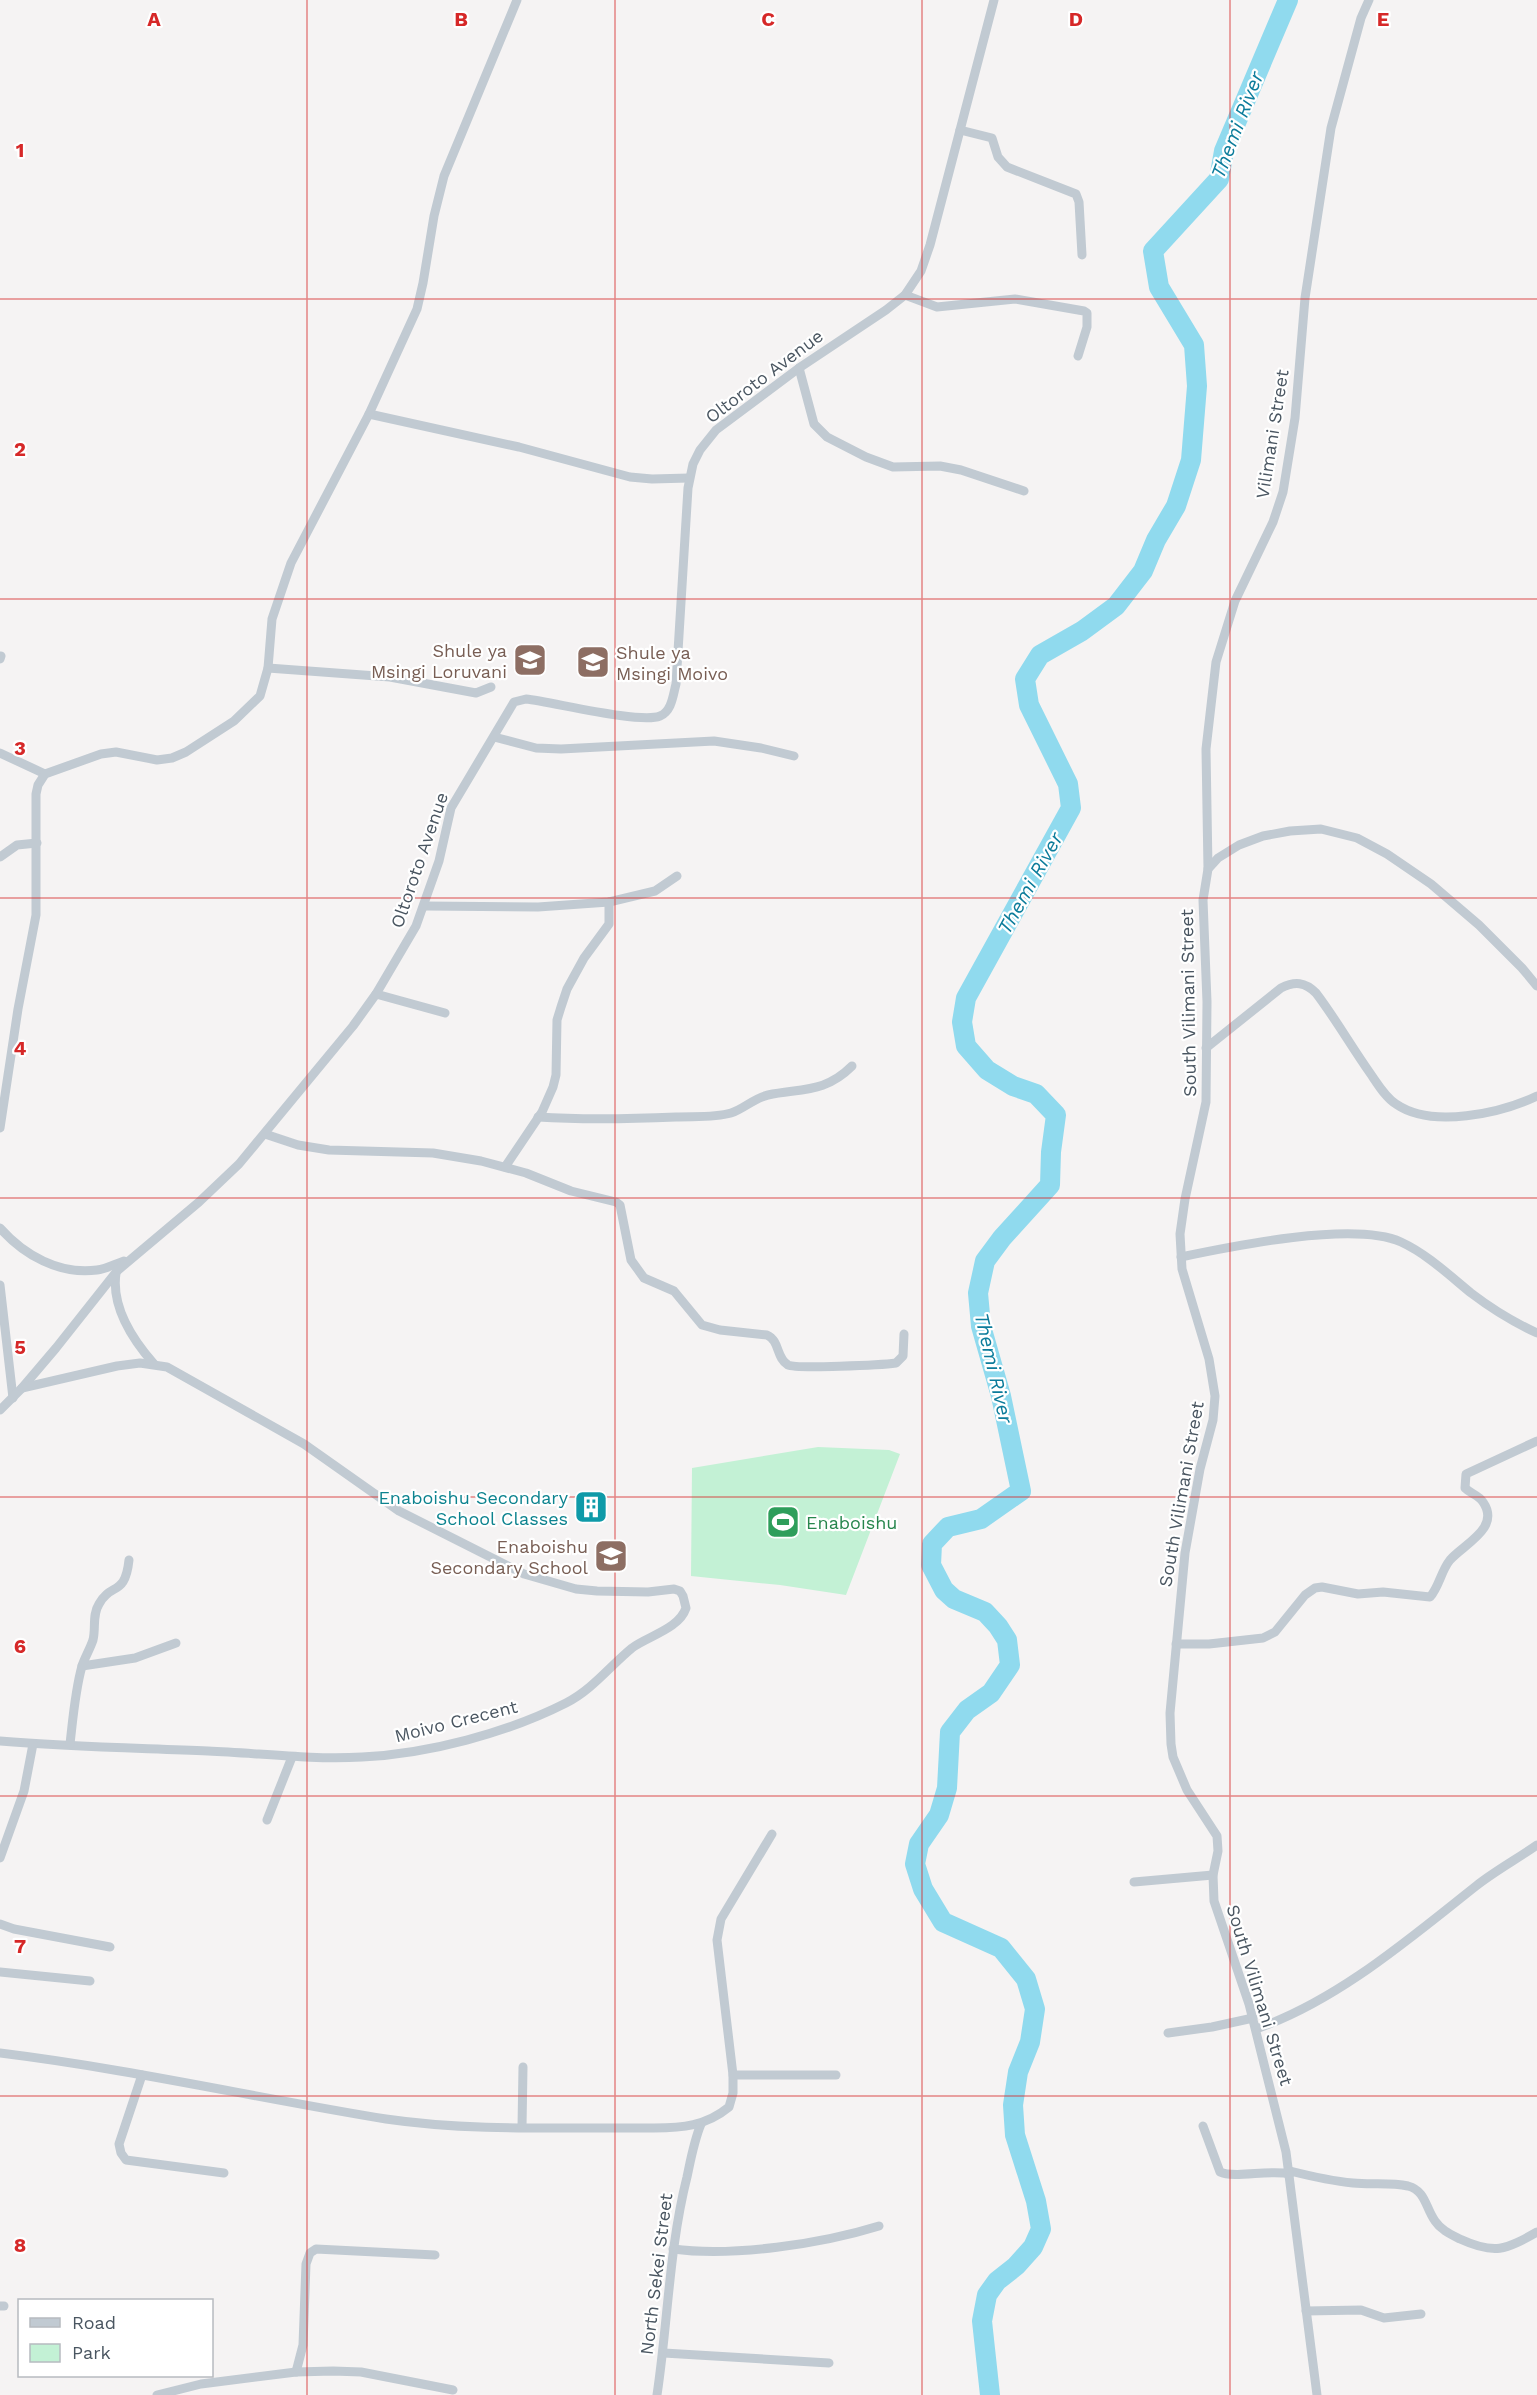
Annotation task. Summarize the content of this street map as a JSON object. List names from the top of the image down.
{
  "streets": {
    "street": [
      "Oltoroto Avenue",
      "Vilimani Street",
      "South Vilimani Street",
      "Moivo Crecent",
      "North Sekei Street"
    ]
  },
  "crossings": [
    ["Oltoroto Avenue", "Moivo Crecent"],
    ["Vilimani Street", "South Vilimani Street"]
  ],
  "water": ["Themi River"],
  "places": {
    "school or university": ["Shule ya Msingi Loruvani", "Shule ya Msingi Moivo", "Enaboishu Secondary School"],
    "building": ["Enaboishu Secondary School Classes"],
    "sports": ["Enaboishu"]
  },
  "legend": ["Road", "Park"],
  "grid": {
    "columns": [
      "A",
      "B",
      "C",
      "D",
      "E"
    ],
    "rows": [
      "1",
      "2",
      "3",
      "4",
      "5",
      "6",
      "7",
      "8"
    ]
  }
}
